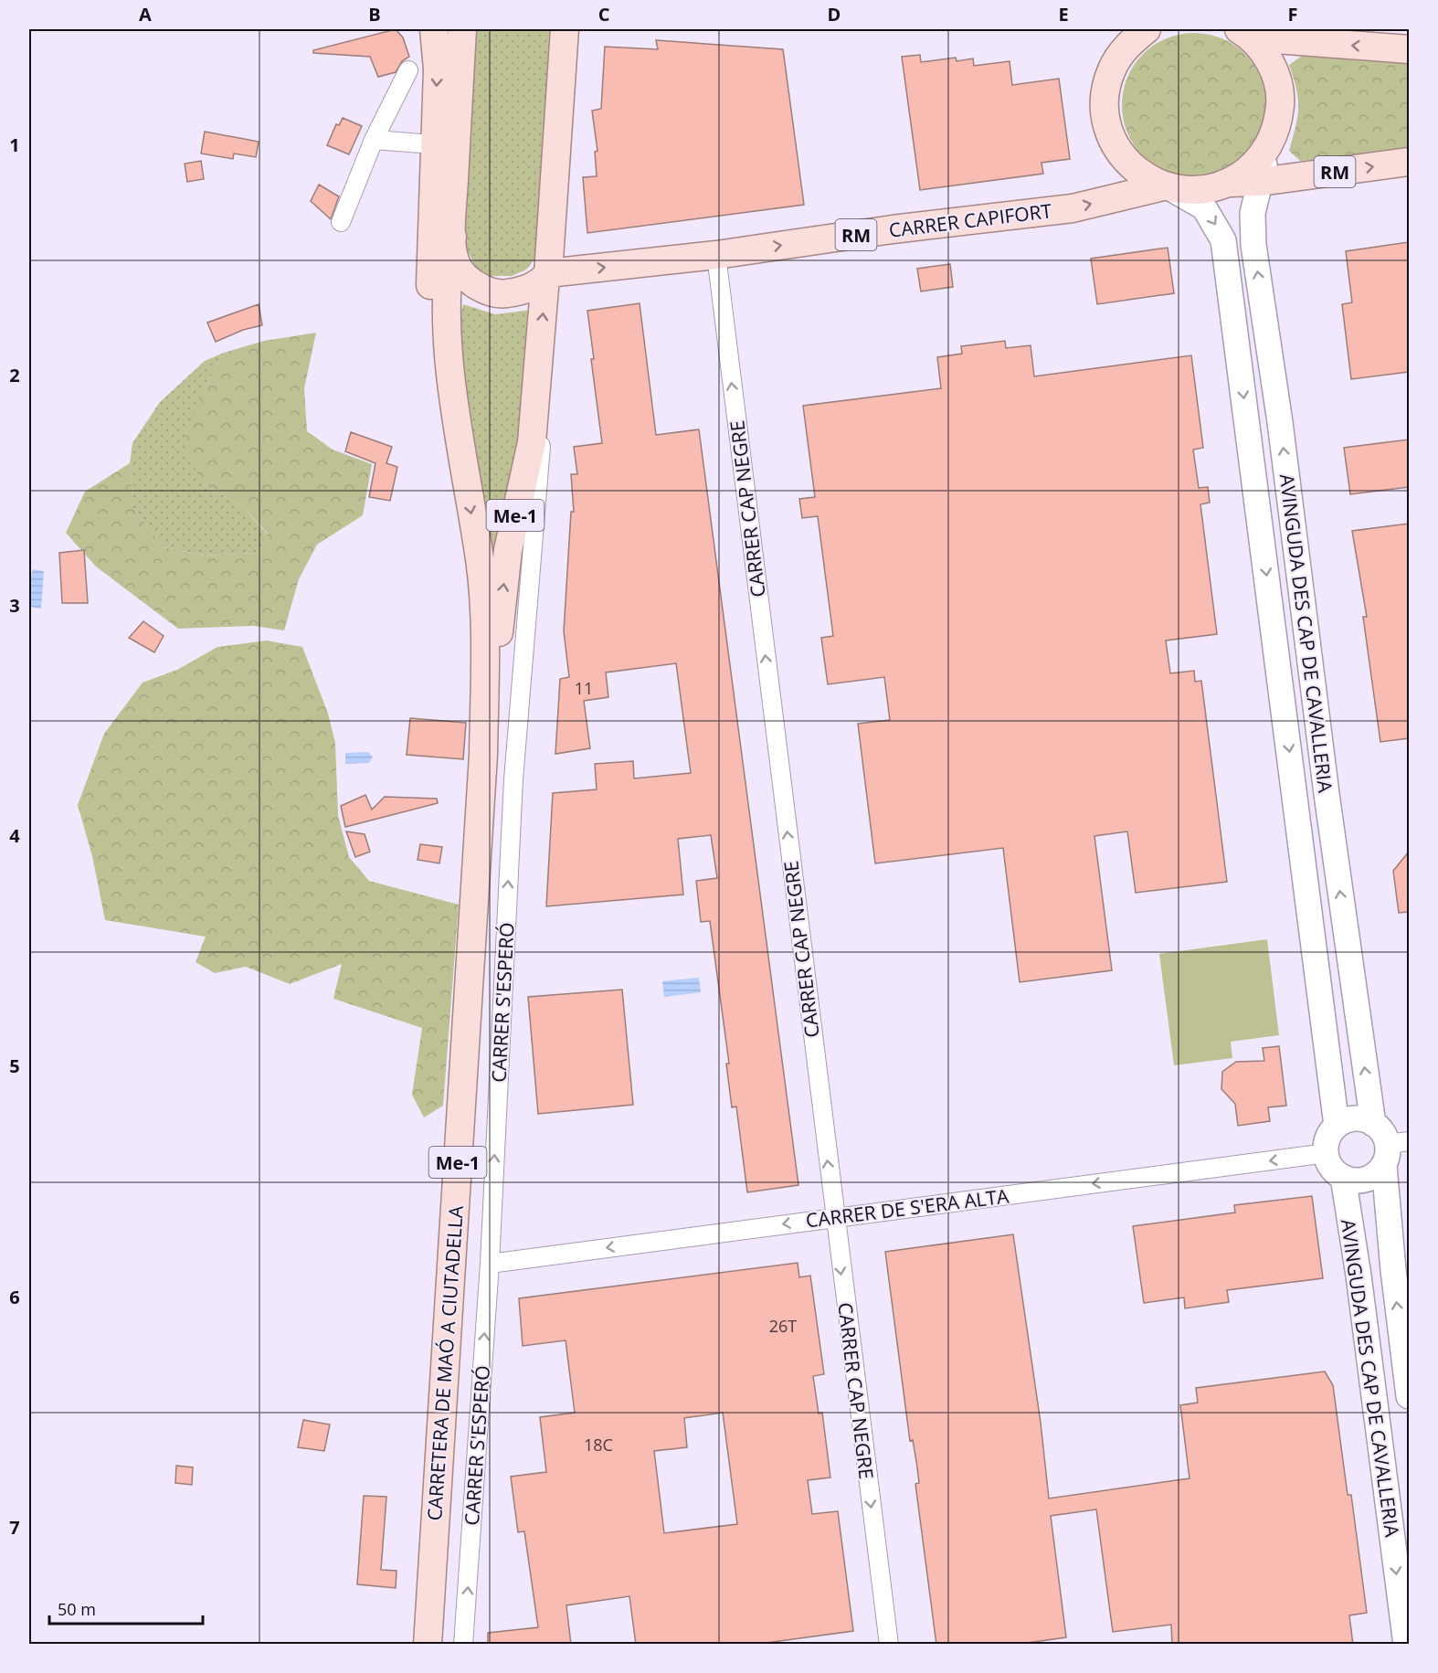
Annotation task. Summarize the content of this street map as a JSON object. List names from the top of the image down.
{
  "streets": {
    "main road": [
      "RM",
      "CARRER CAPIFORT",
      "Me-1",
      "CARRETERA DE MAÓ A CIUTADELLA"
    ],
    "street": [
      "CARRER CAP NEGRE",
      "AVINGUDA DES CAP DE CAVALLERIA",
      "CARRER S'ESPERÓ",
      "CARRER DE S'ERA ALTA"
    ]
  },
  "crossings": [
    ["RM", "CARRER CAPIFORT"],
    ["RM", "AVINGUDA DES CAP DE CAVALLERIA"],
    ["RM", "CARRETERA DE MAÓ A CIUTADELLA"],
    ["CARRER CAPIFORT", "CARRER CAP NEGRE"],
    ["CARRER CAPIFORT", "AVINGUDA DES CAP DE CAVALLERIA"],
    ["CARRER CAPIFORT", "CARRETERA DE MAÓ A CIUTADELLA"],
    ["CARRER CAP NEGRE", "CARRER DE S'ERA ALTA"],
    ["AVINGUDA DES CAP DE CAVALLERIA", "CARRER DE S'ERA ALTA"],
    ["CARRER S'ESPERÓ", "CARRER DE S'ERA ALTA"],
    ["CARRER S'ESPERÓ", "CARRETERA DE MAÓ A CIUTADELLA"]
  ],
  "one_way": ["CARRER CAPIFORT", "CARRER S'ESPERÓ", "CARRER DE S'ERA ALTA"],
  "house_numbers": ["11", "26T", "18C"],
  "scale_bar": "50 m",
  "grid": {
    "columns": [
      "A",
      "B",
      "C",
      "D",
      "E",
      "F"
    ],
    "rows": [
      "1",
      "2",
      "3",
      "4",
      "5",
      "6",
      "7"
    ]
  }
}
